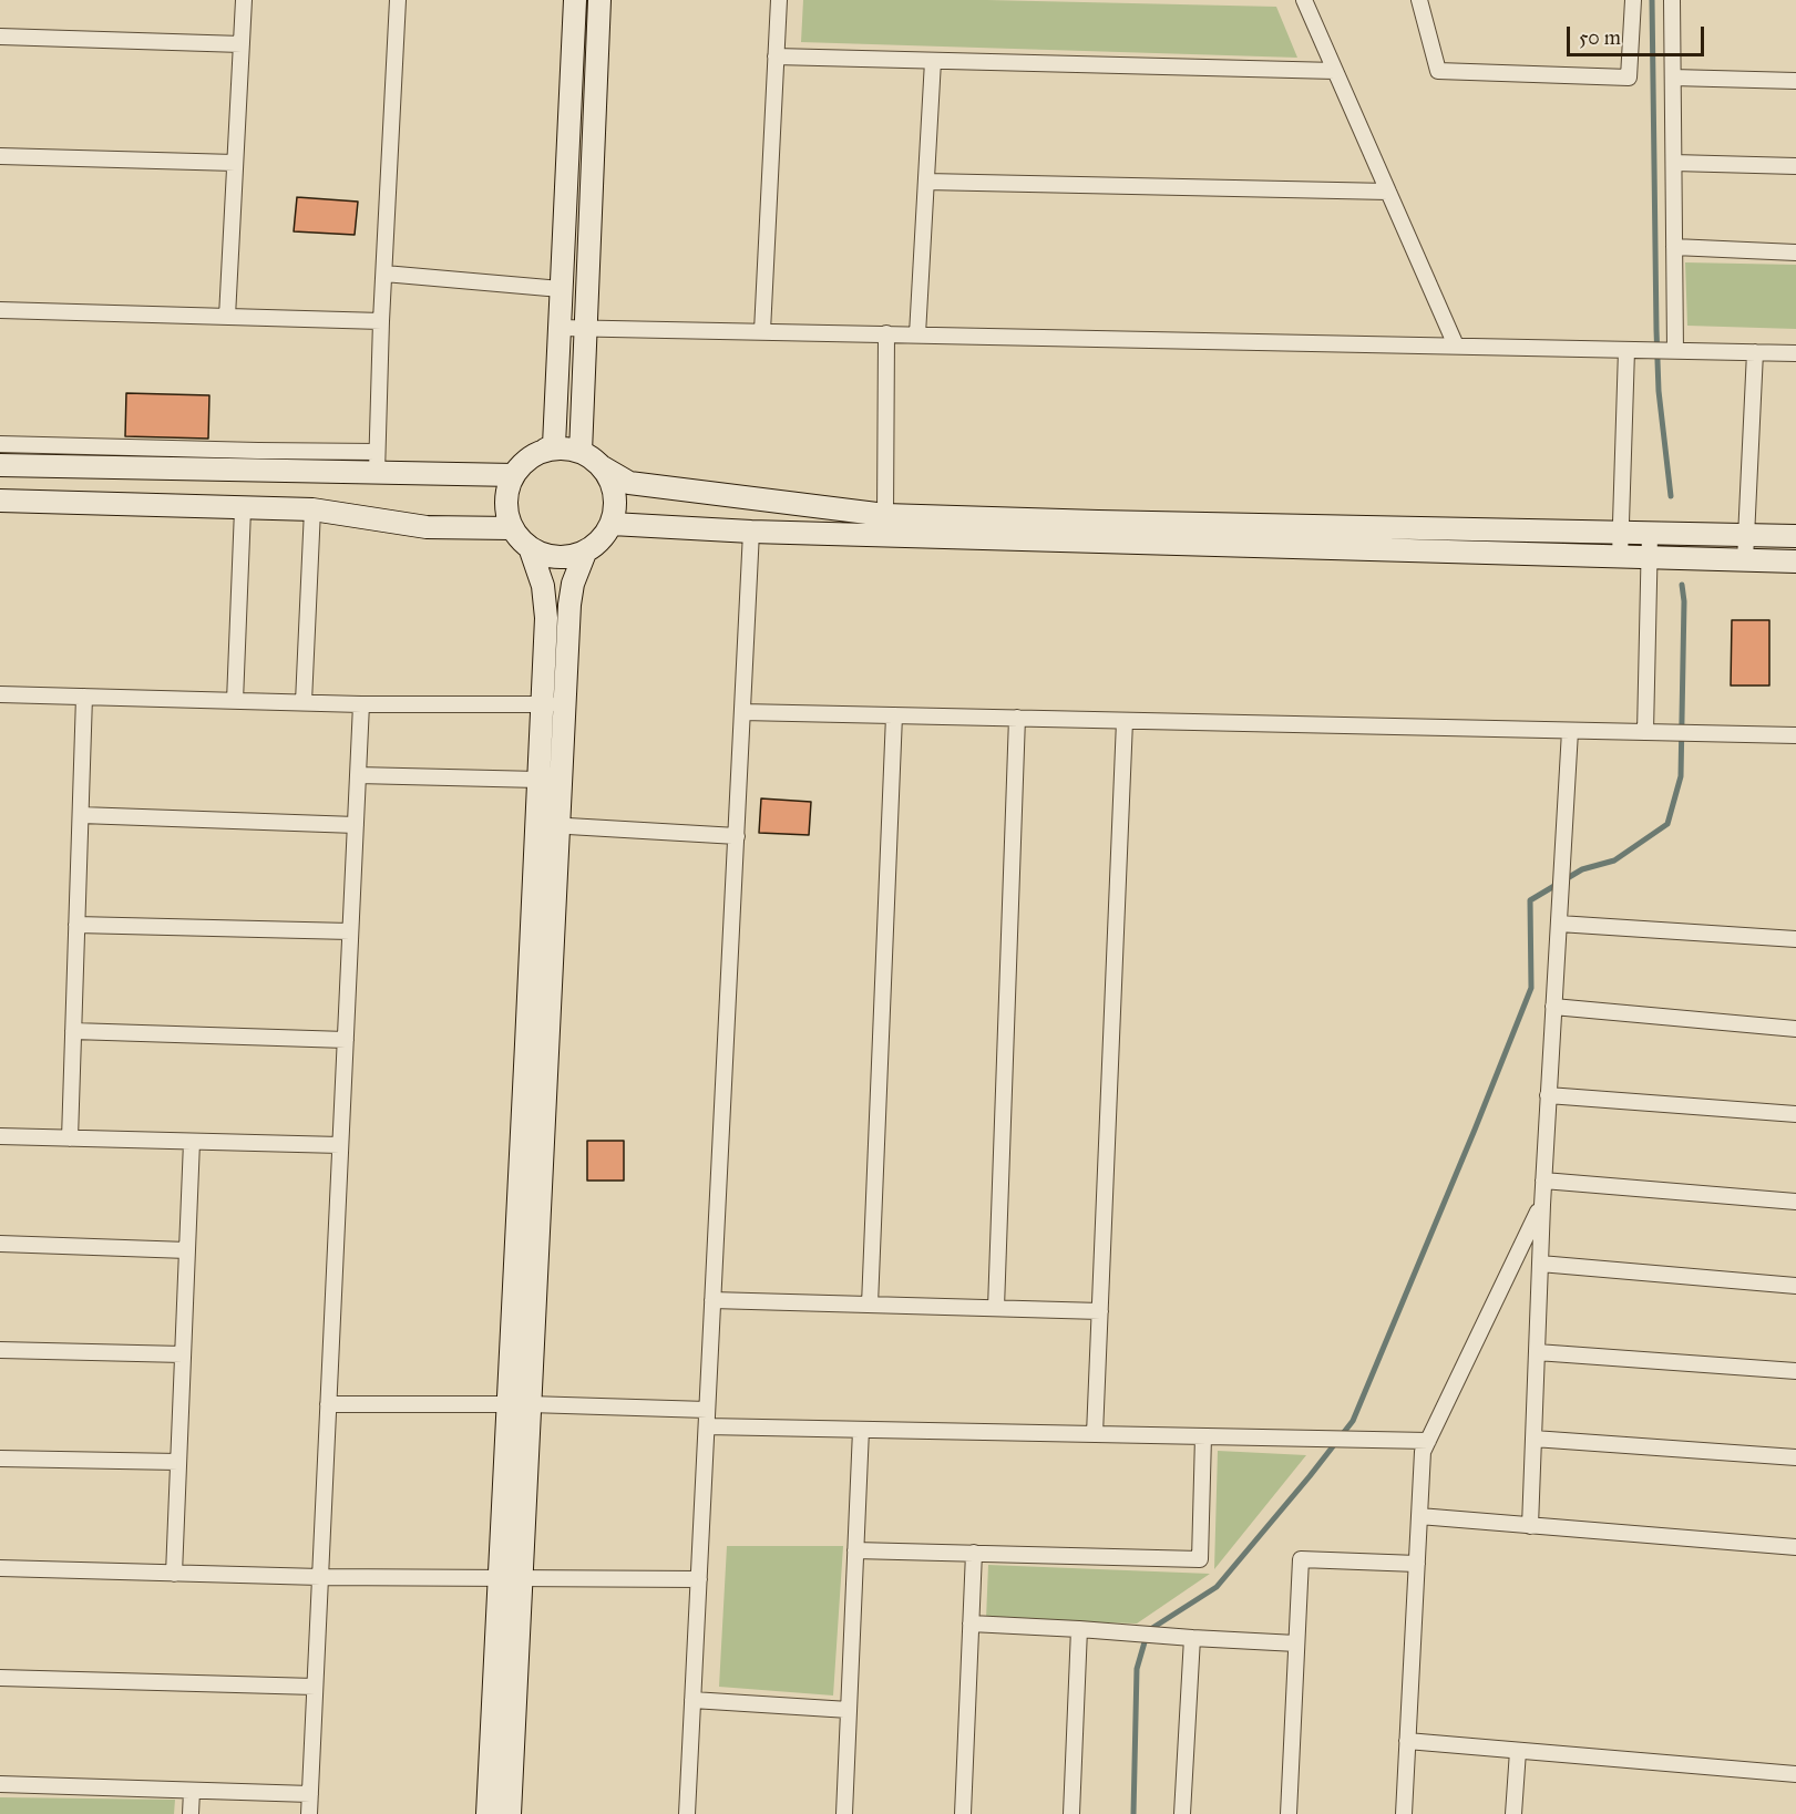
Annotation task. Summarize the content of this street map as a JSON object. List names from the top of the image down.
{
  "scale_bar": "50 m"
}
